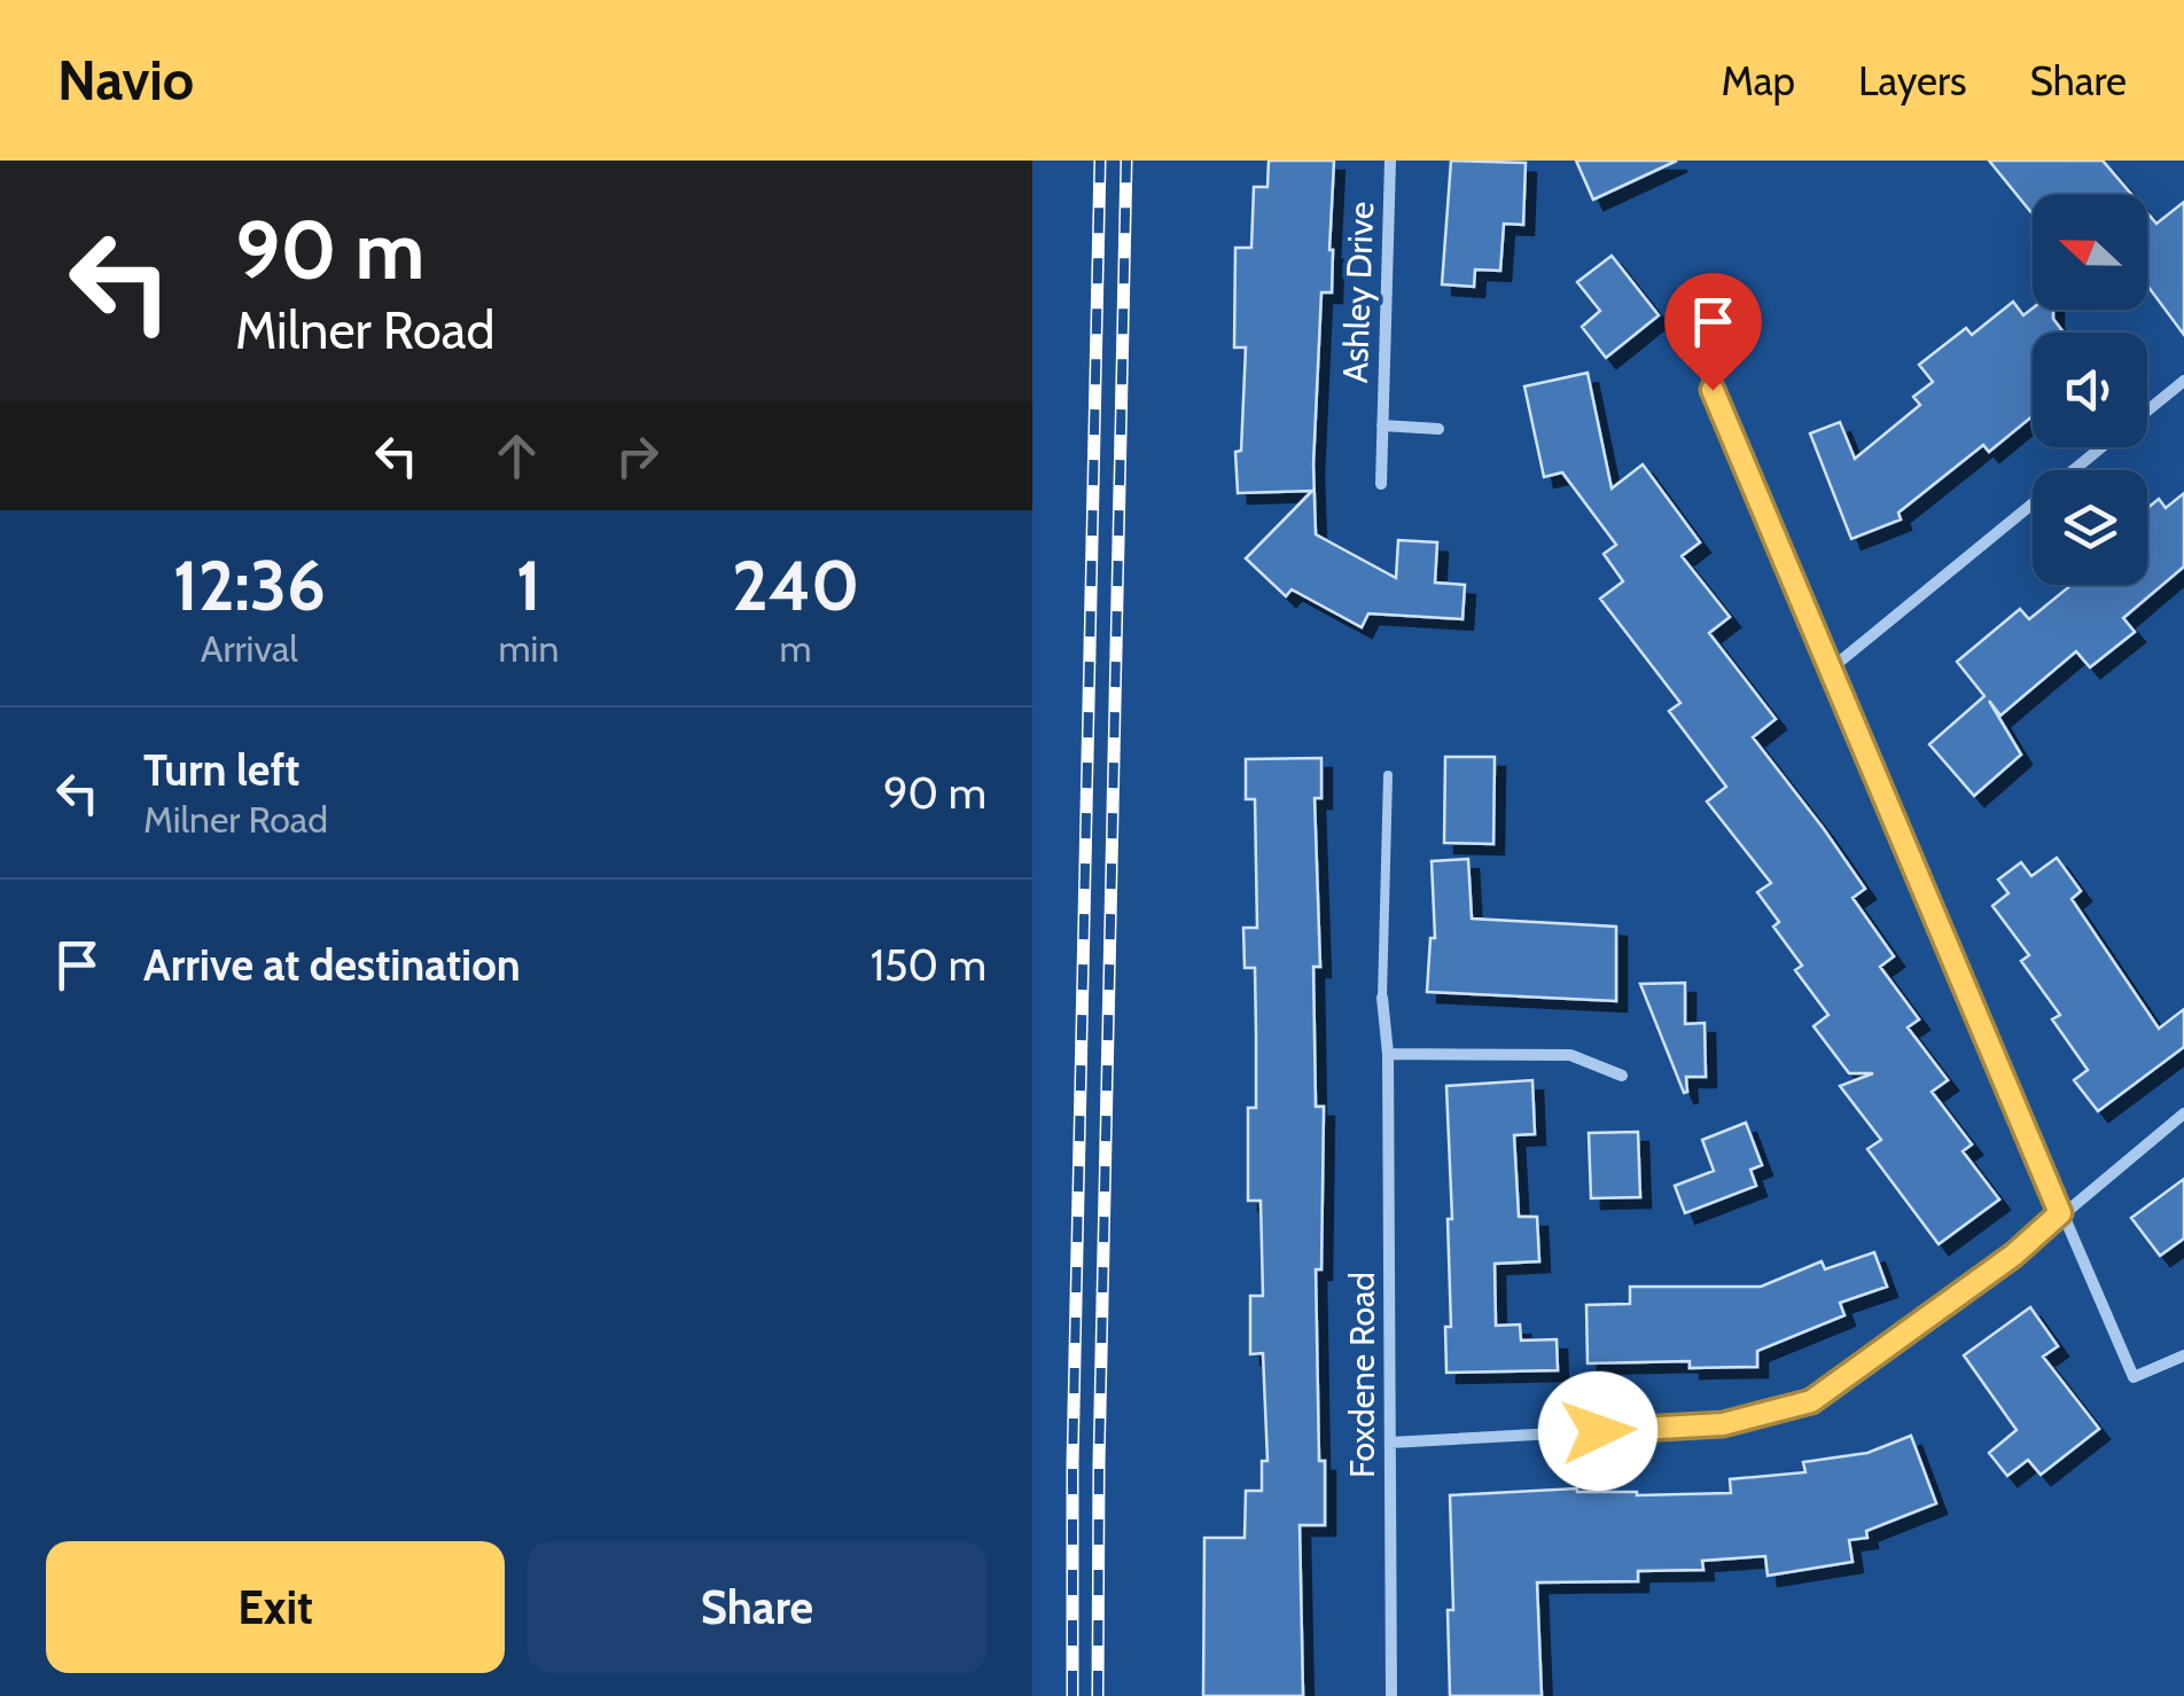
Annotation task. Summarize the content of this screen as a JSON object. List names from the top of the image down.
{
  "streets": {
    "street": ["Ashley Drive", "Foxdene Road"]
  },
  "north": "left",
  "page": {
    "header": "Navio",
    "nav": ["Map", "Layers", "Share"],
    "turn": ["90 m", "Milner Road"],
    "eta": [
      "12:36",
      "Arrival",
      "1",
      "min",
      "240",
      "m"
    ],
    "list": [
      {
        "name": "Turn left",
        "note": "Milner Road",
        "value": "90 m"
      },
      {
        "name": "Arrive at destination",
        "value": "150 m"
      }
    ],
    "buttons": ["Exit", "Share"]
  }
}
